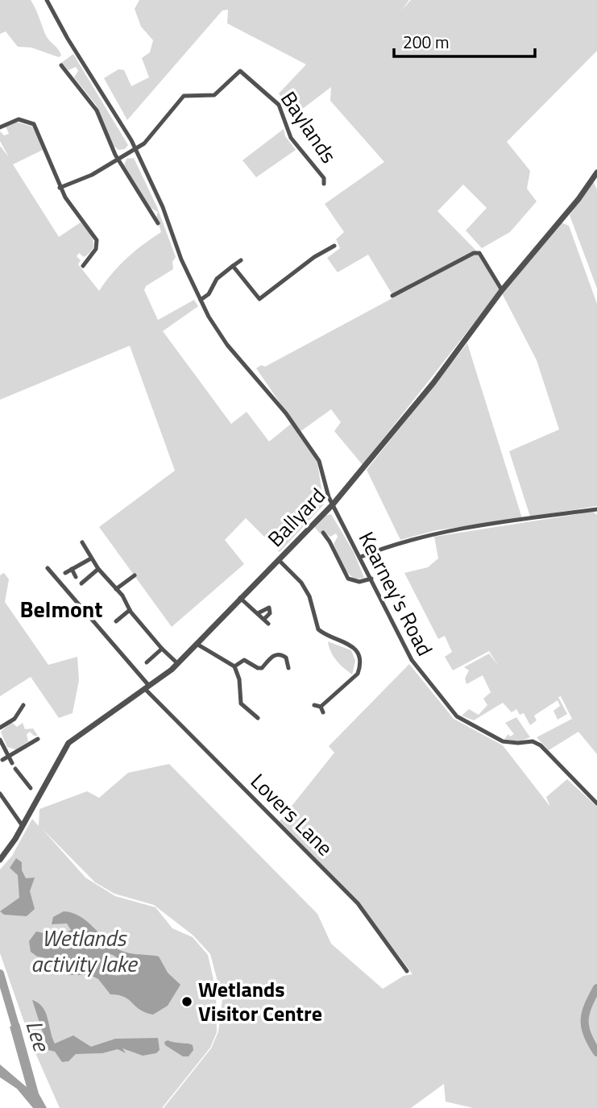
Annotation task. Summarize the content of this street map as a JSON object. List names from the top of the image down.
{
  "streets": {
    "street": [
      "Baylands",
      "Ballyard",
      "Kearney's Road",
      "Lovers Lane"
    ]
  },
  "crossings": [
    ["Baylands", "Kearney's Road"],
    ["Ballyard", "Kearney's Road"],
    ["Ballyard", "Lovers Lane"]
  ],
  "districts": ["Belmont"],
  "water": ["Wetlands activity lake", "Lee"],
  "places": ["Wetlands Visitor Centre"],
  "scale_bar": "200 m"
}
